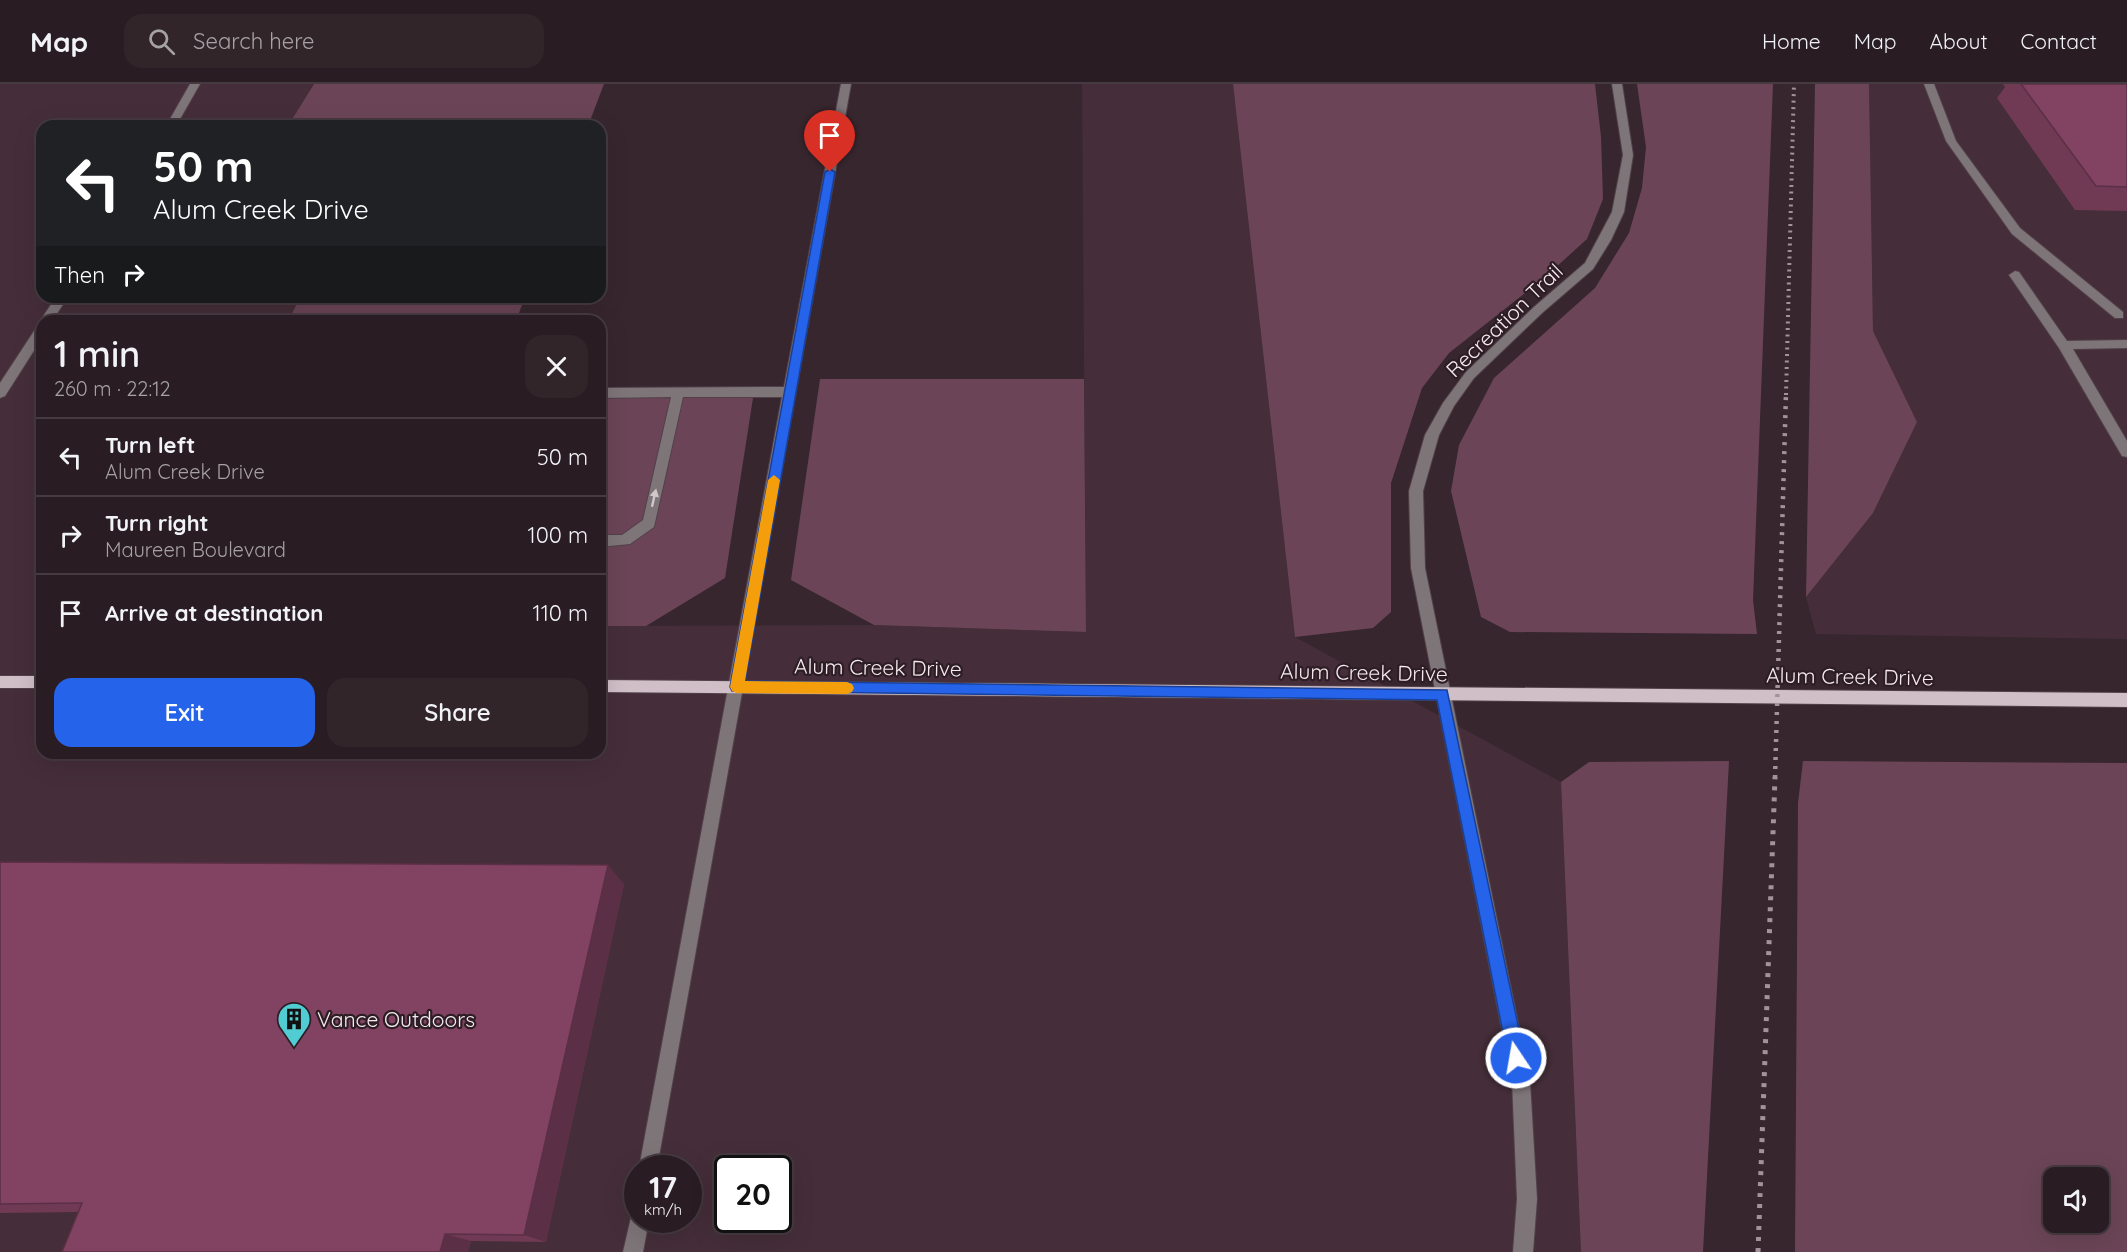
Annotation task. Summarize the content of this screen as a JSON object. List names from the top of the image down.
{
  "streets": {
    "main road": ["Alum Creek Drive"],
    "street": ["Recreation Trail"]
  },
  "crossings": [
    ["Recreation Trail", "Alum Creek Drive"]
  ],
  "places": {
    "building": ["Vance Outdoors"]
  },
  "page": {
    "header": "Map",
    "search": "Search here",
    "nav": [
      "Home",
      "Map",
      "About",
      "Contact"
    ],
    "turn": ["50 m", "Alum Creek Drive"],
    "then": "Then",
    "heading": ["1 min", "260 m · 22:12"],
    "list": [
      {
        "name": "Turn left",
        "note": "Alum Creek Drive",
        "value": "50 m"
      },
      {
        "name": "Turn right",
        "note": "Maureen Boulevard",
        "value": "100 m"
      },
      {
        "name": "Arrive at destination",
        "value": "110 m"
      }
    ],
    "buttons": ["Exit", "Share"],
    "speed": "17 km/h",
    "limit": "20"
  }
}
